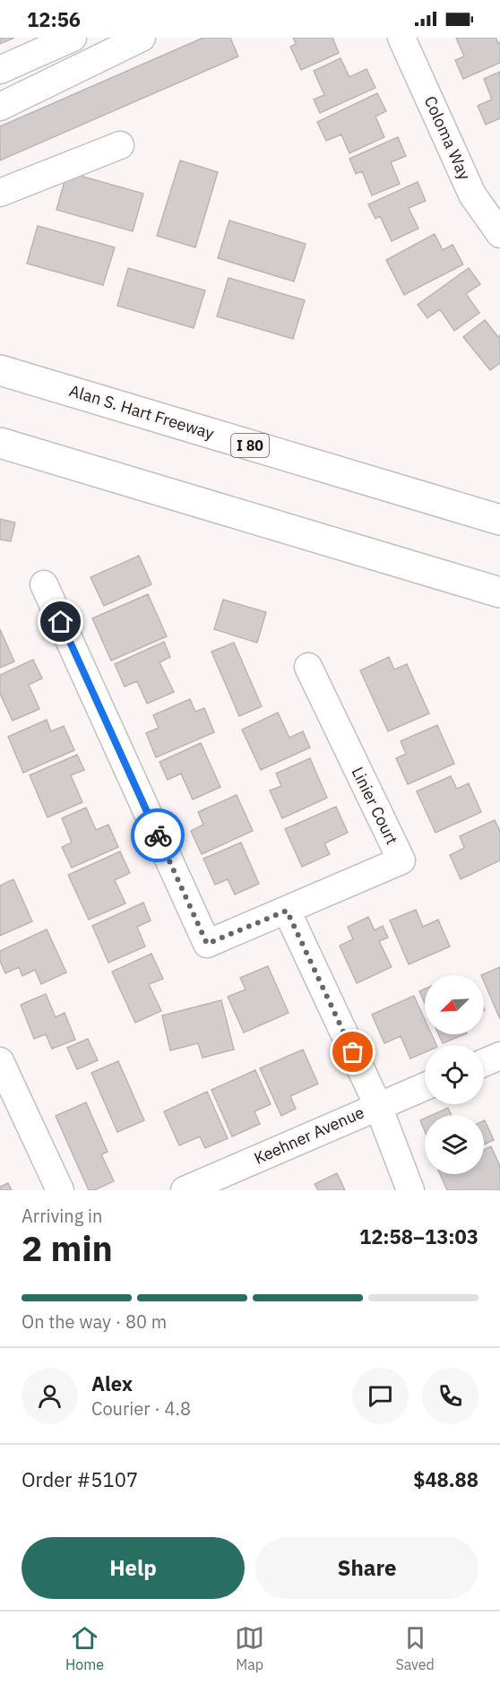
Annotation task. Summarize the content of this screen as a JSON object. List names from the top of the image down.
{
  "streets": {
    "highway": ["Alan S. Hart Freeway", "I 80"],
    "street": ["Coloma Way", "Linier Court", "Keehner Avenue"]
  },
  "north": "bottom left",
  "page": {
    "status": "12:56",
    "heading": ["2 min", "Arriving in", "12:58–13:03"],
    "panel": [
      "Alex",
      "Courier · 4.8",
      "Order #5107",
      "$48.88"
    ],
    "bar": "On the way · 80 m",
    "buttons": ["Help", "Share"],
    "tabs": ["Home", "Map", "Saved"]
  }
}
